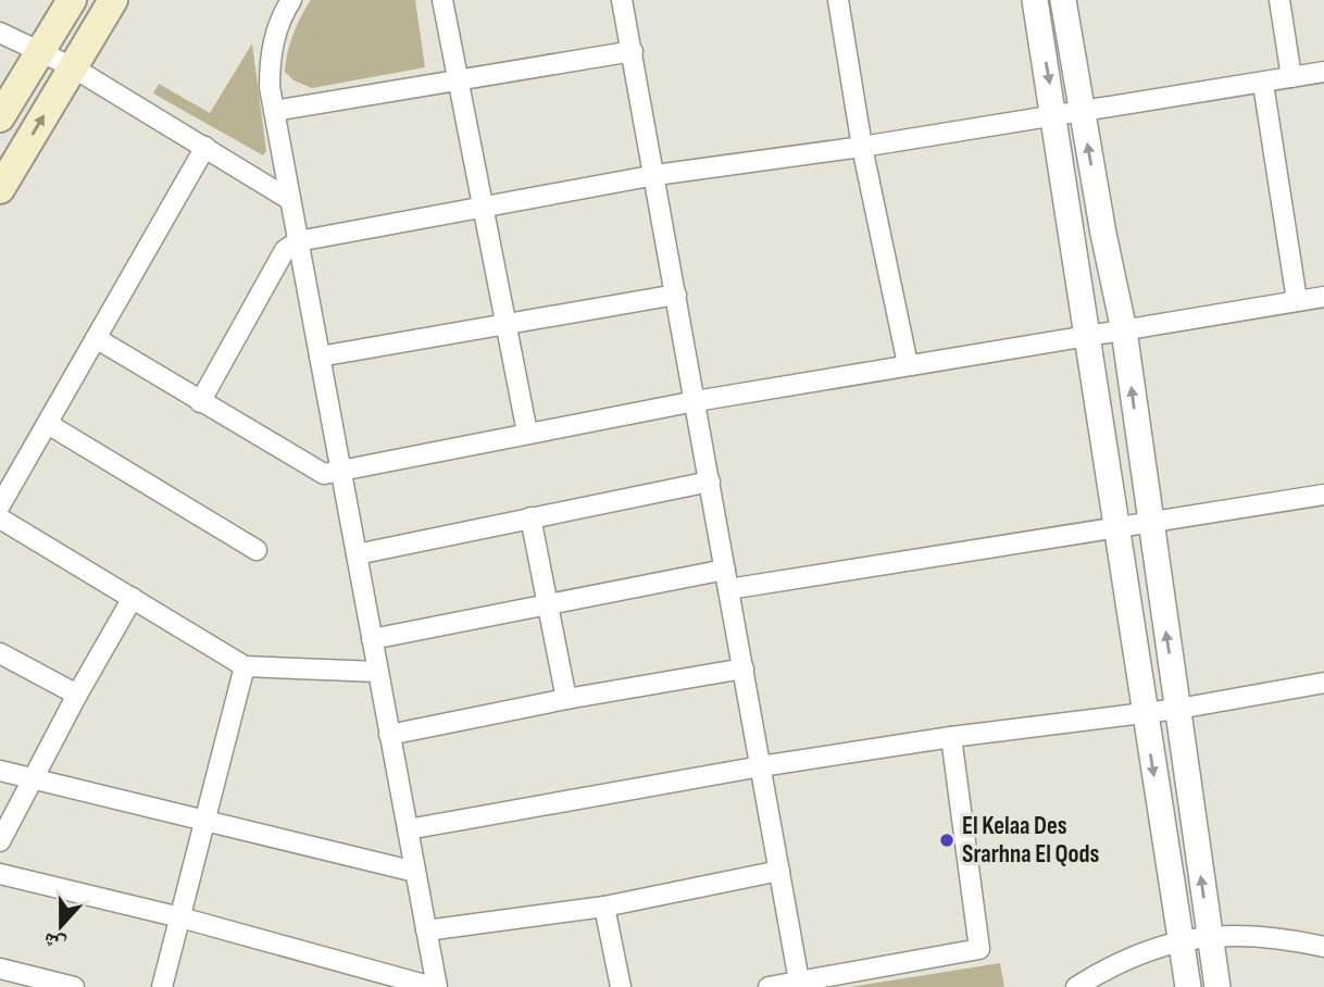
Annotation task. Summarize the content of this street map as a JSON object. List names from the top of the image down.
{
  "places": ["El Kelaa Des Srarhna El Qods"],
  "north": "bottom"
}
